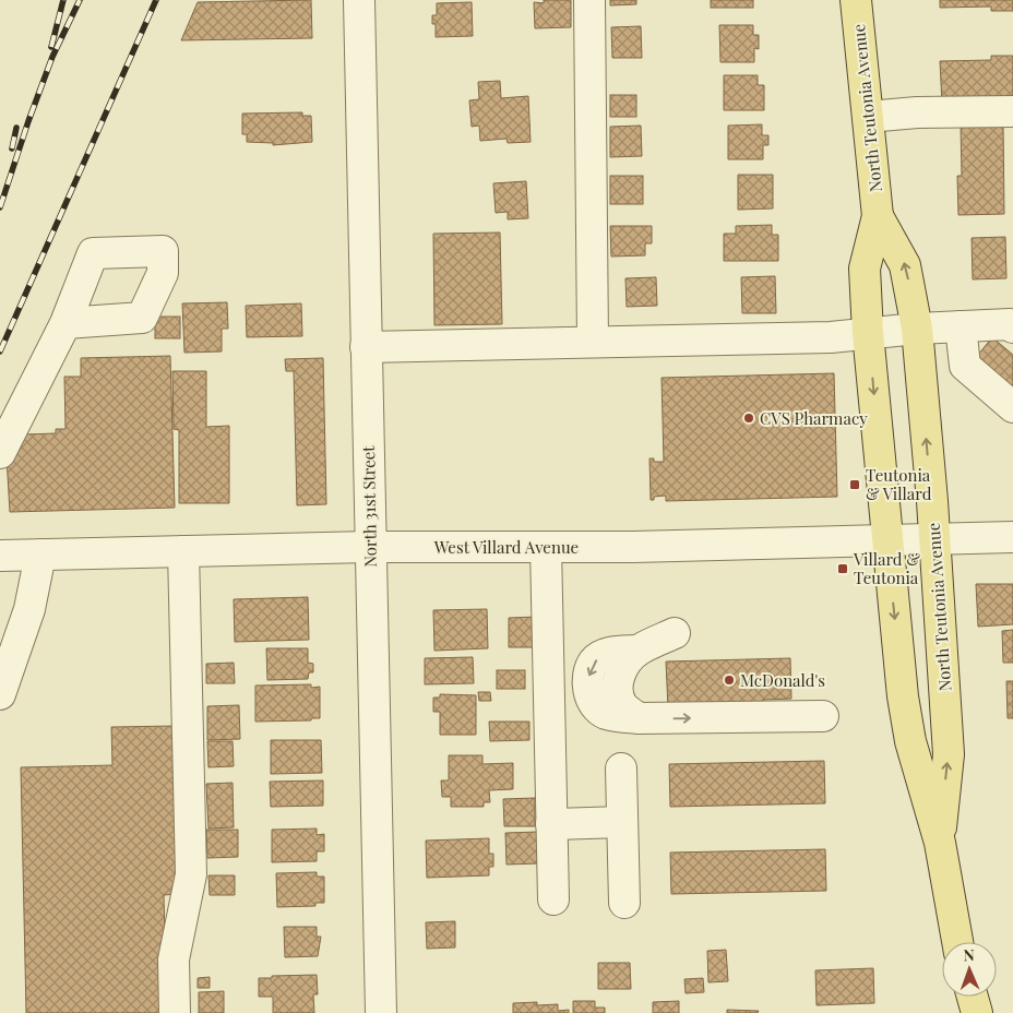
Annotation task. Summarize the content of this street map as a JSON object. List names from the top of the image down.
{
  "streets": {
    "main road": ["North Teutonia Avenue"],
    "street": ["North 31st Street", "West Villard Avenue"]
  },
  "crossings": [
    ["North Teutonia Avenue", "West Villard Avenue"],
    ["North 31st Street", "West Villard Avenue"]
  ],
  "places": {
    "other": ["CVS Pharmacy", "McDonald's"],
    "transit": ["Teutonia & Villard", "Villard & Teutonia"]
  },
  "north": "top"
}
